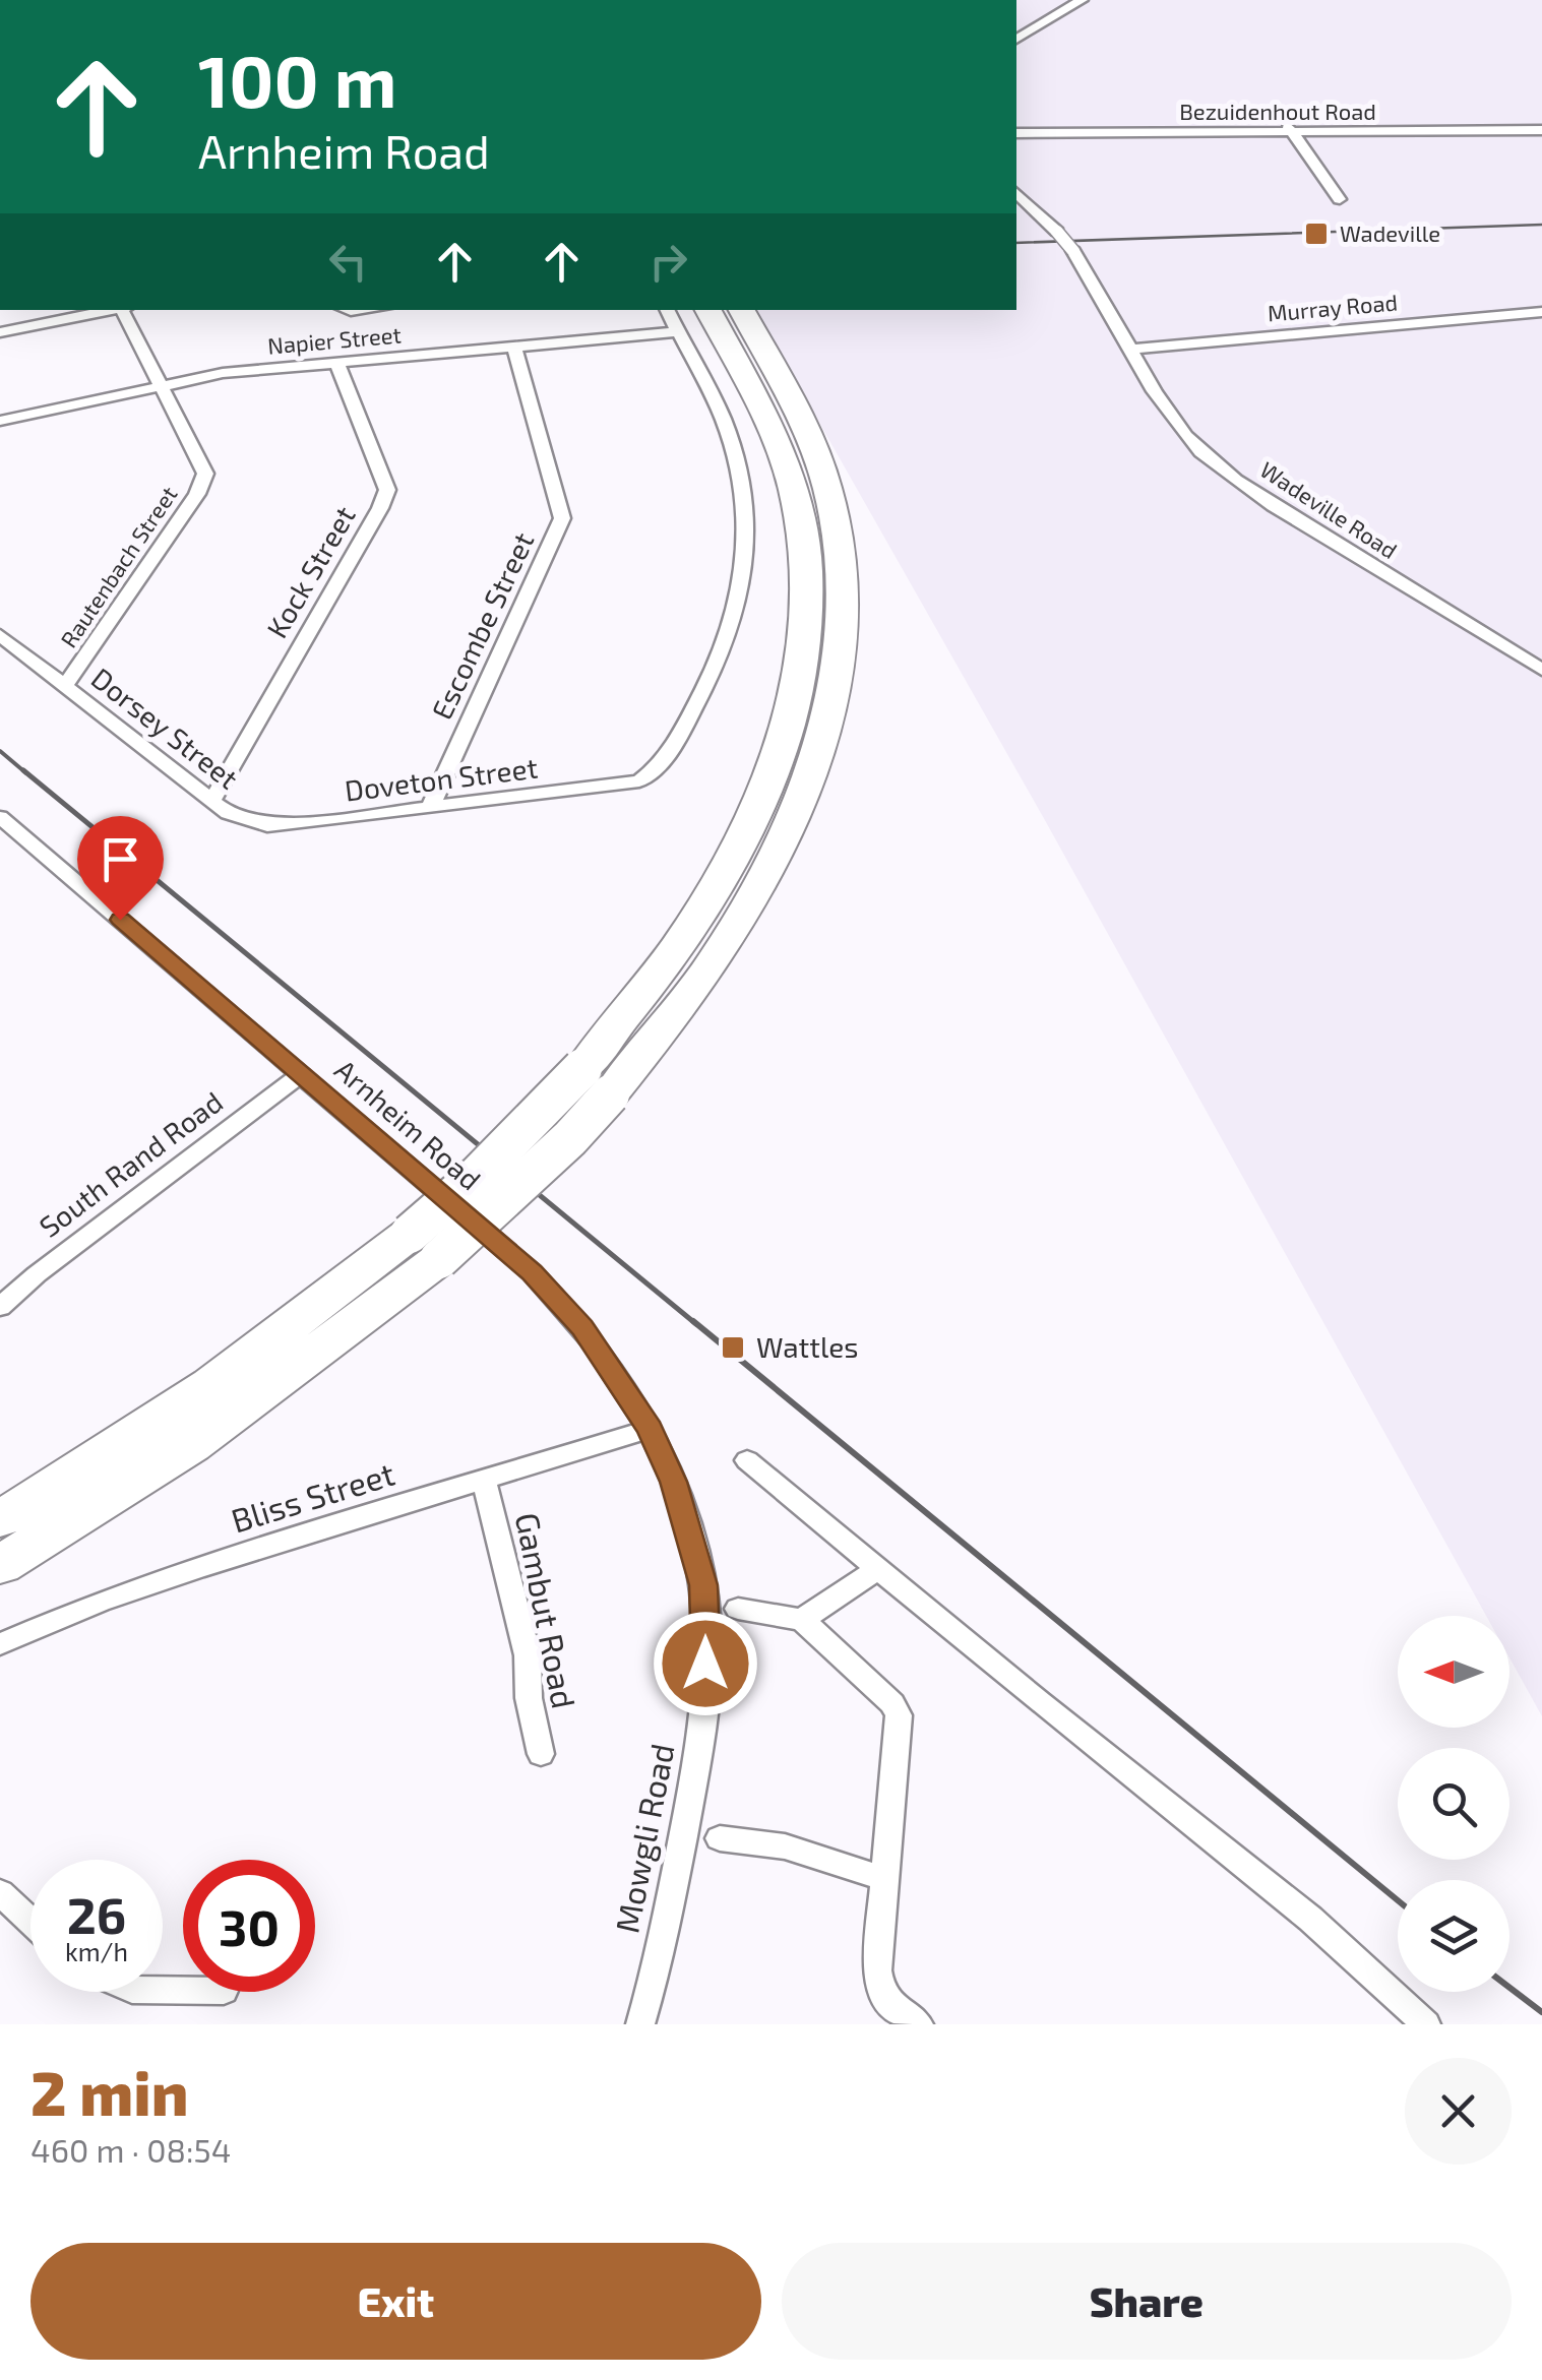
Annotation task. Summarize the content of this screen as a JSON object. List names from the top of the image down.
{
  "streets": {
    "street": [
      "Bezuidenhout Road",
      "Murray Road",
      "Napier Street",
      "Wadeville Road",
      "Rautenbach Street",
      "Kock Street",
      "Escombe Street",
      "Dorsey Street",
      "Doveton Street",
      "Arnheim Road",
      "South Rand Road",
      "Bliss Street",
      "Gambut Road",
      "Mowgli Road"
    ]
  },
  "crossings": [
    ["Murray Road", "Wadeville Road"],
    ["Napier Street", "Rautenbach Street"],
    ["Napier Street", "Kock Street"],
    ["Napier Street", "Escombe Street"],
    ["Napier Street", "Doveton Street"],
    ["Rautenbach Street", "Dorsey Street"],
    ["Kock Street", "Dorsey Street"],
    ["Escombe Street", "Doveton Street"],
    ["Dorsey Street", "Doveton Street"],
    ["Arnheim Road", "South Rand Road"],
    ["Arnheim Road", "Bliss Street"],
    ["Arnheim Road", "Mowgli Road"],
    ["Bliss Street", "Gambut Road"],
    ["Bliss Street", "Mowgli Road"]
  ],
  "places": {
    "transit": ["Wadeville", "Wattles"]
  },
  "north": "left",
  "page": {
    "turn": ["100 m", "Arnheim Road"],
    "speed": "26 km/h",
    "limit": "30",
    "heading": ["2 min", "460 m · 08:54"],
    "buttons": ["Exit", "Share"]
  }
}
